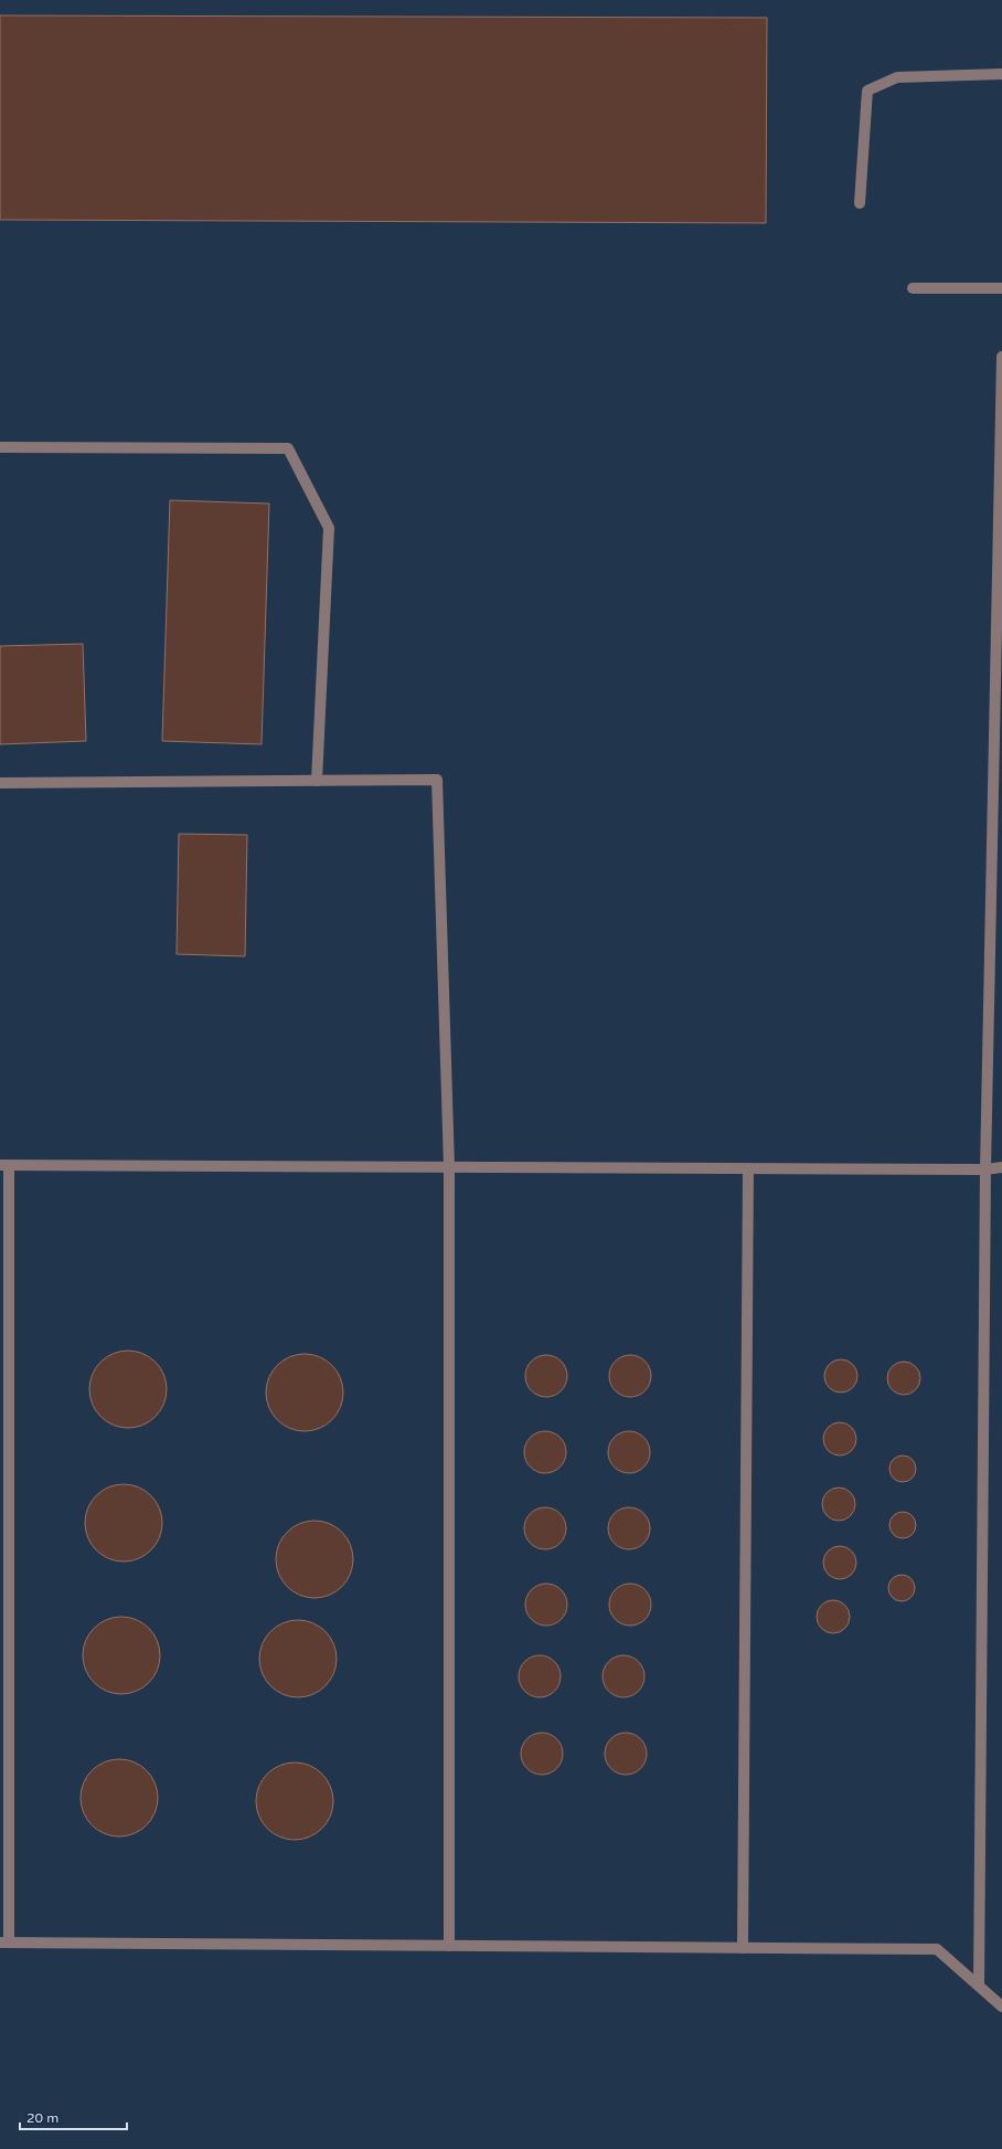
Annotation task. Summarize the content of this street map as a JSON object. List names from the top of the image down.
{
  "scale_bar": "20 m"
}
